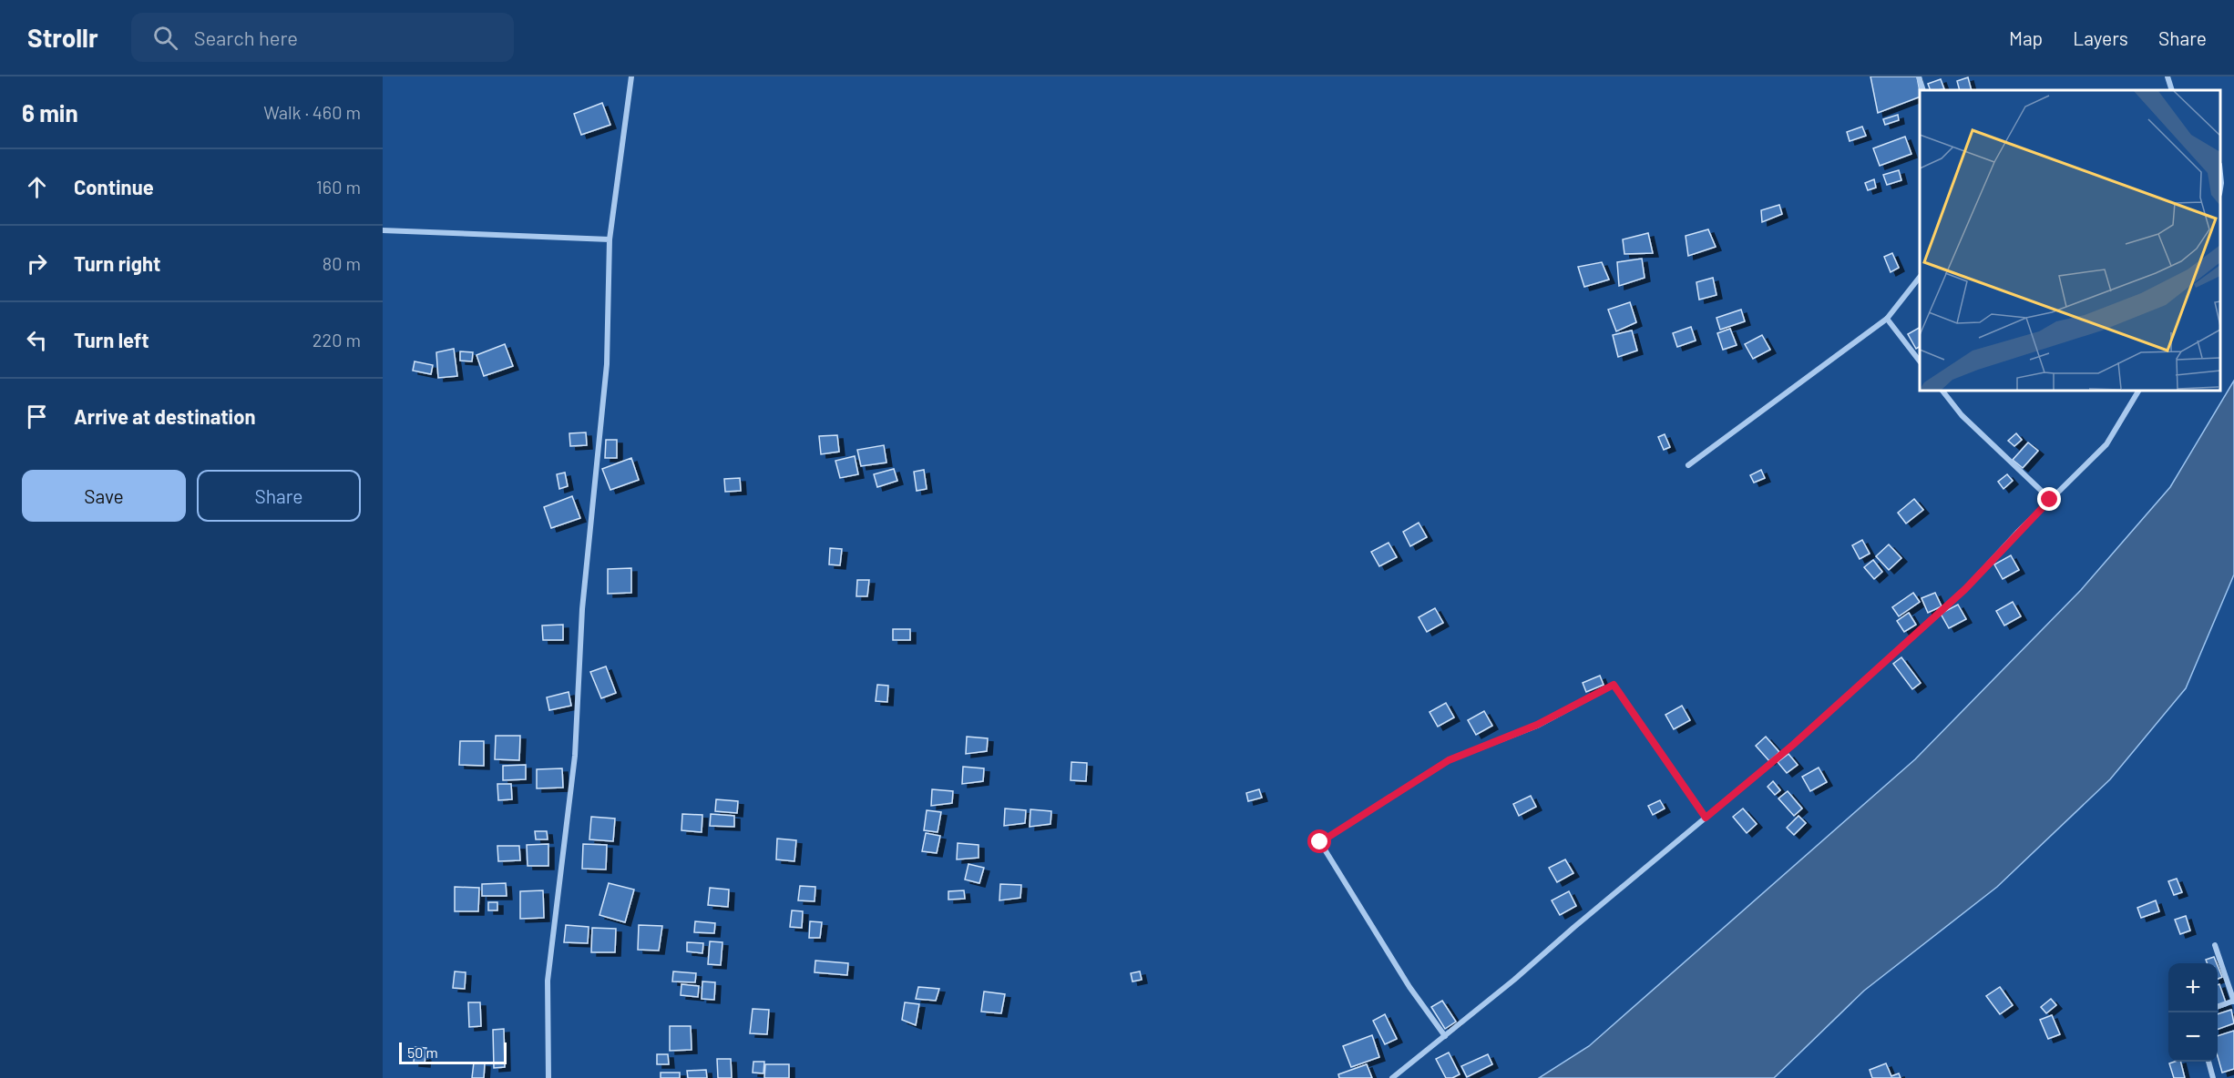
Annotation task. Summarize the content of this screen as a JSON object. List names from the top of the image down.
{
  "scale_bar": "50 m",
  "page": {
    "header": "Strollr",
    "search": "Search here",
    "nav": ["Map", "Layers", "Share"],
    "heading": ["6 min", "Walk · 460 m"],
    "list": [
      ["Continue", "160 m"],
      ["Turn right", "80 m"],
      ["Turn left", "220 m"],
      "Arrive at destination"
    ],
    "buttons": ["Save", "Share"],
    "map_buttons": ["+", "−"],
    "scale": "50 m"
  }
}
